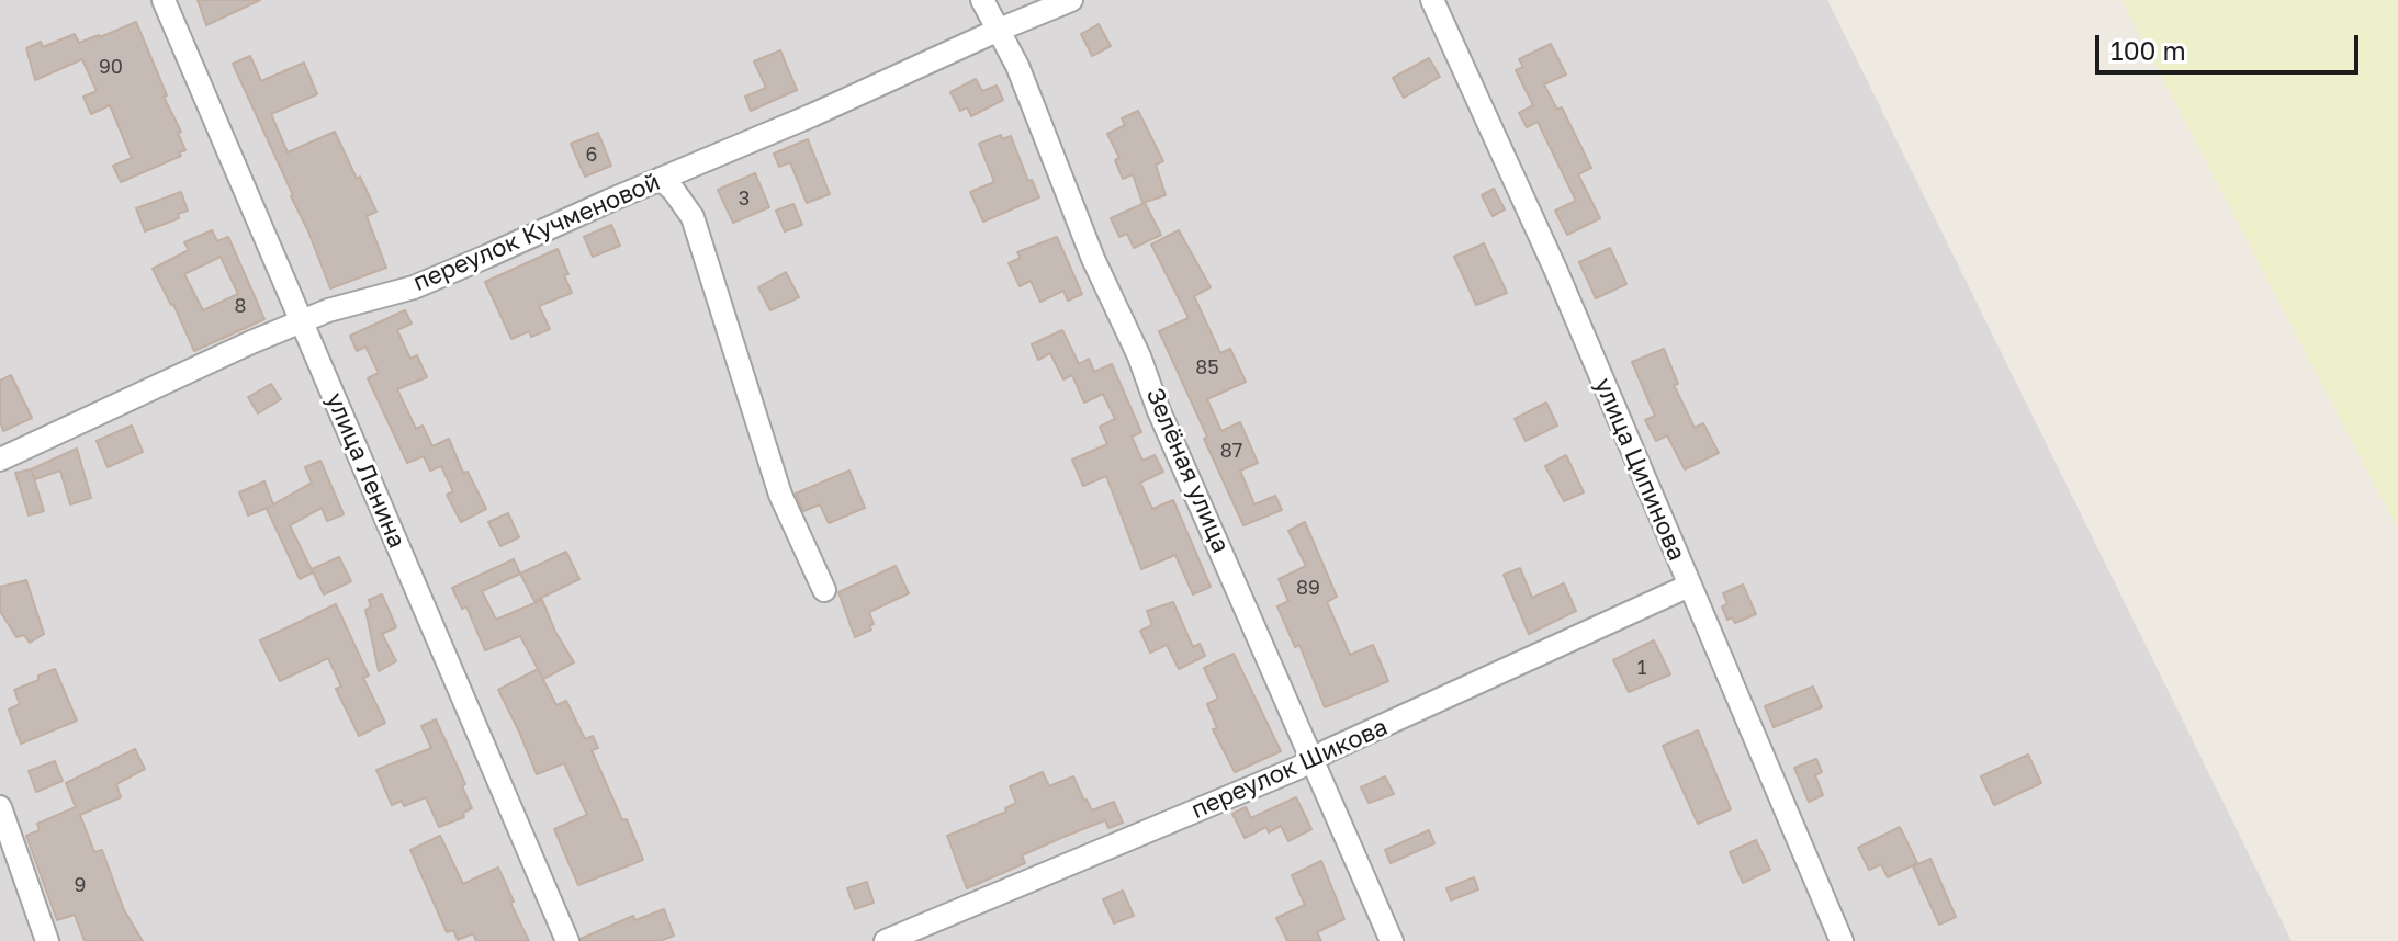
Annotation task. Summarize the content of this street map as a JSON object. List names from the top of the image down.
{
  "streets": {
    "street": [
      "переулок Кучменовой",
      "улица Ципинова",
      "улица Ленина",
      "Зелёная улица",
      "переулок Шикова"
    ]
  },
  "crossings": [
    ["переулок Кучменовой", "улица Ленина"],
    ["переулок Кучменовой", "Зелёная улица"],
    ["улица Ципинова", "переулок Шикова"],
    ["Зелёная улица", "переулок Шикова"]
  ],
  "house_numbers": [
    "90",
    "6",
    "3",
    "8",
    "85",
    "87",
    "89",
    "1",
    "9"
  ],
  "scale_bar": "100 m"
}
